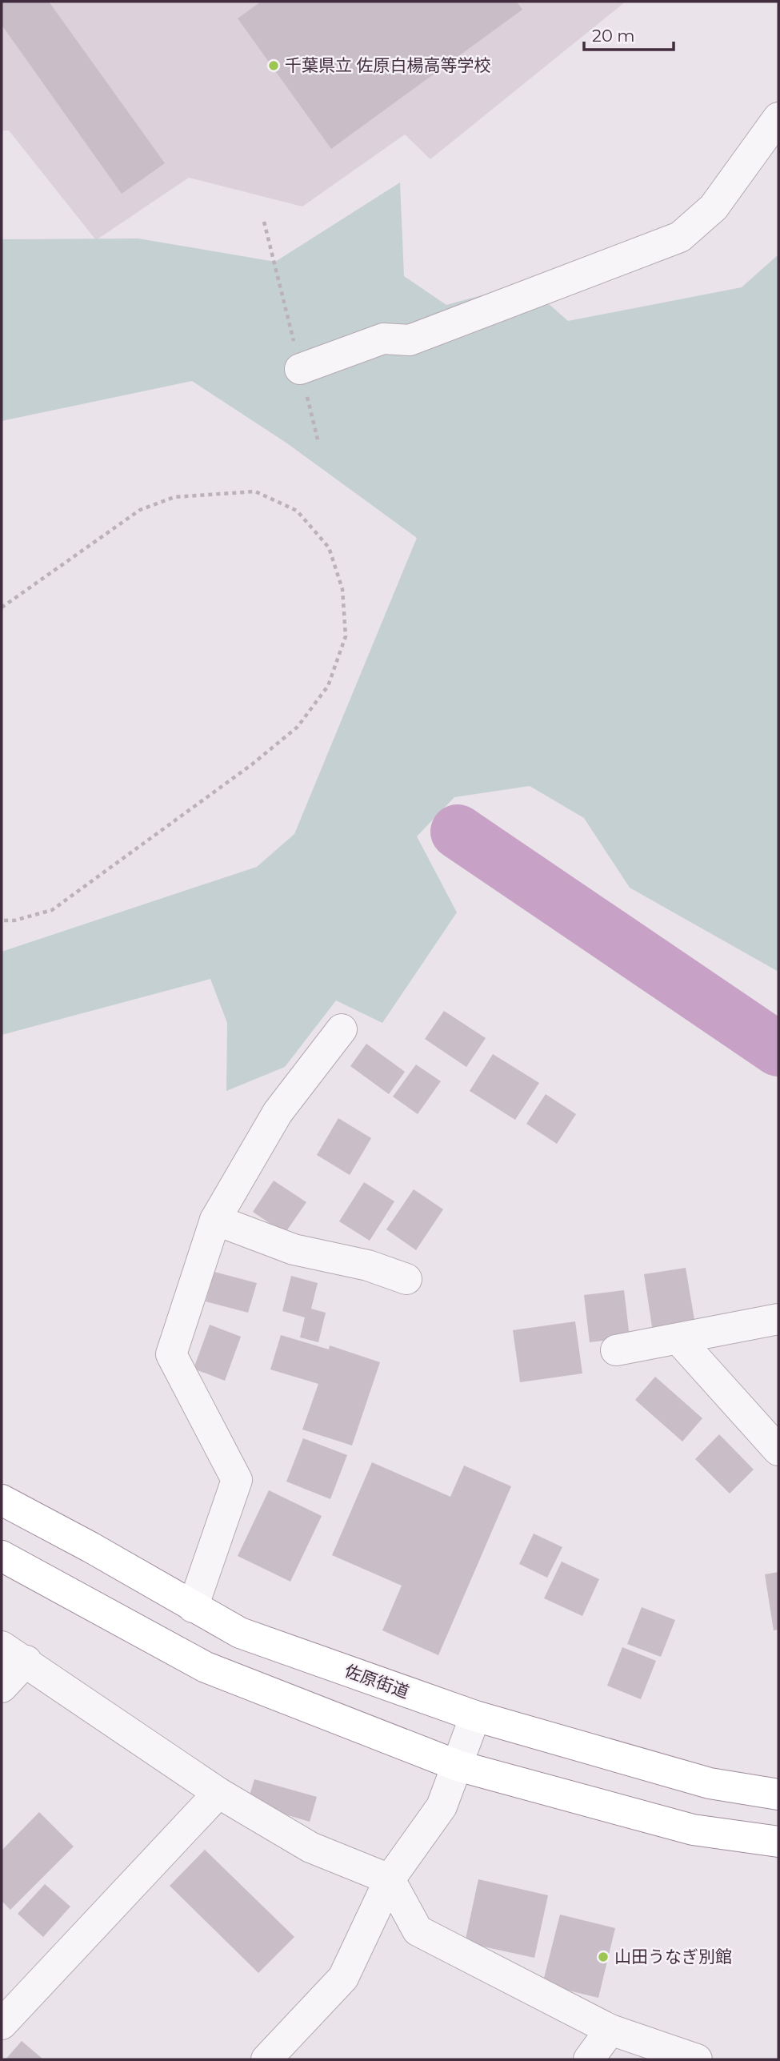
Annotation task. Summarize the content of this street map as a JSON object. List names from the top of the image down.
{
  "streets": {
    "highway": ["佐原街道"]
  },
  "places": ["千葉県立 佐原白楊高等学校", "山田うなぎ別館"],
  "scale_bar": "20 m"
}
